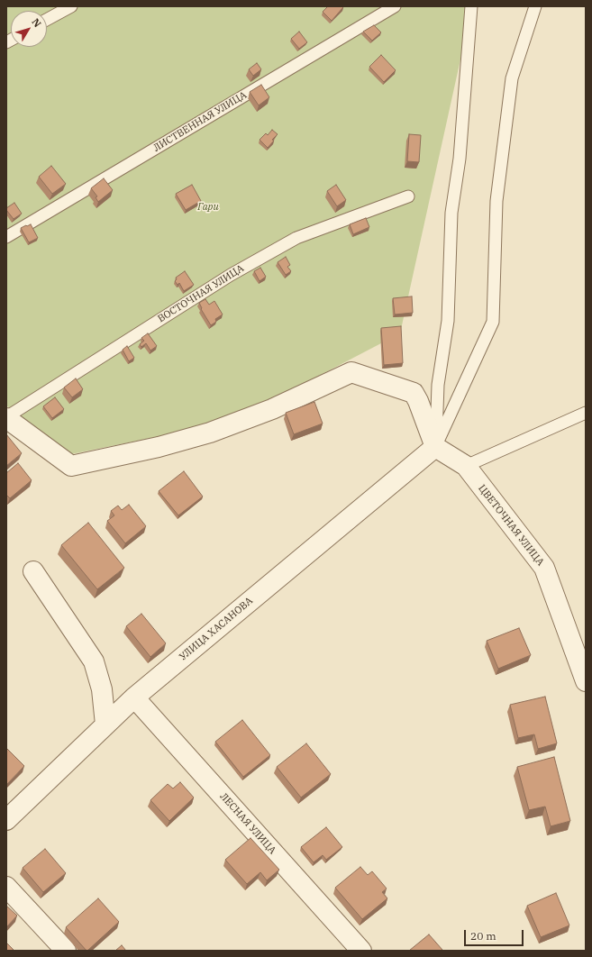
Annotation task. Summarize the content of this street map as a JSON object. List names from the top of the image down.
{
  "streets": {
    "street": ["ЦВЕТОЧНАЯ УЛИЦА", "УЛИЦА ХАСАНОВА", "ЛЕСНАЯ УЛИЦА"],
    "lane": ["ЛИСТВЕННАЯ УЛИЦА", "ВОСТОЧНАЯ УЛИЦА"]
  },
  "crossings": [
    ["ЦВЕТОЧНАЯ УЛИЦА", "УЛИЦА ХАСАНОВА"],
    ["УЛИЦА ХАСАНОВА", "ЛЕСНАЯ УЛИЦА"]
  ],
  "parks": ["Гари"],
  "scale_bar": "20 m",
  "north": "top right"
}
